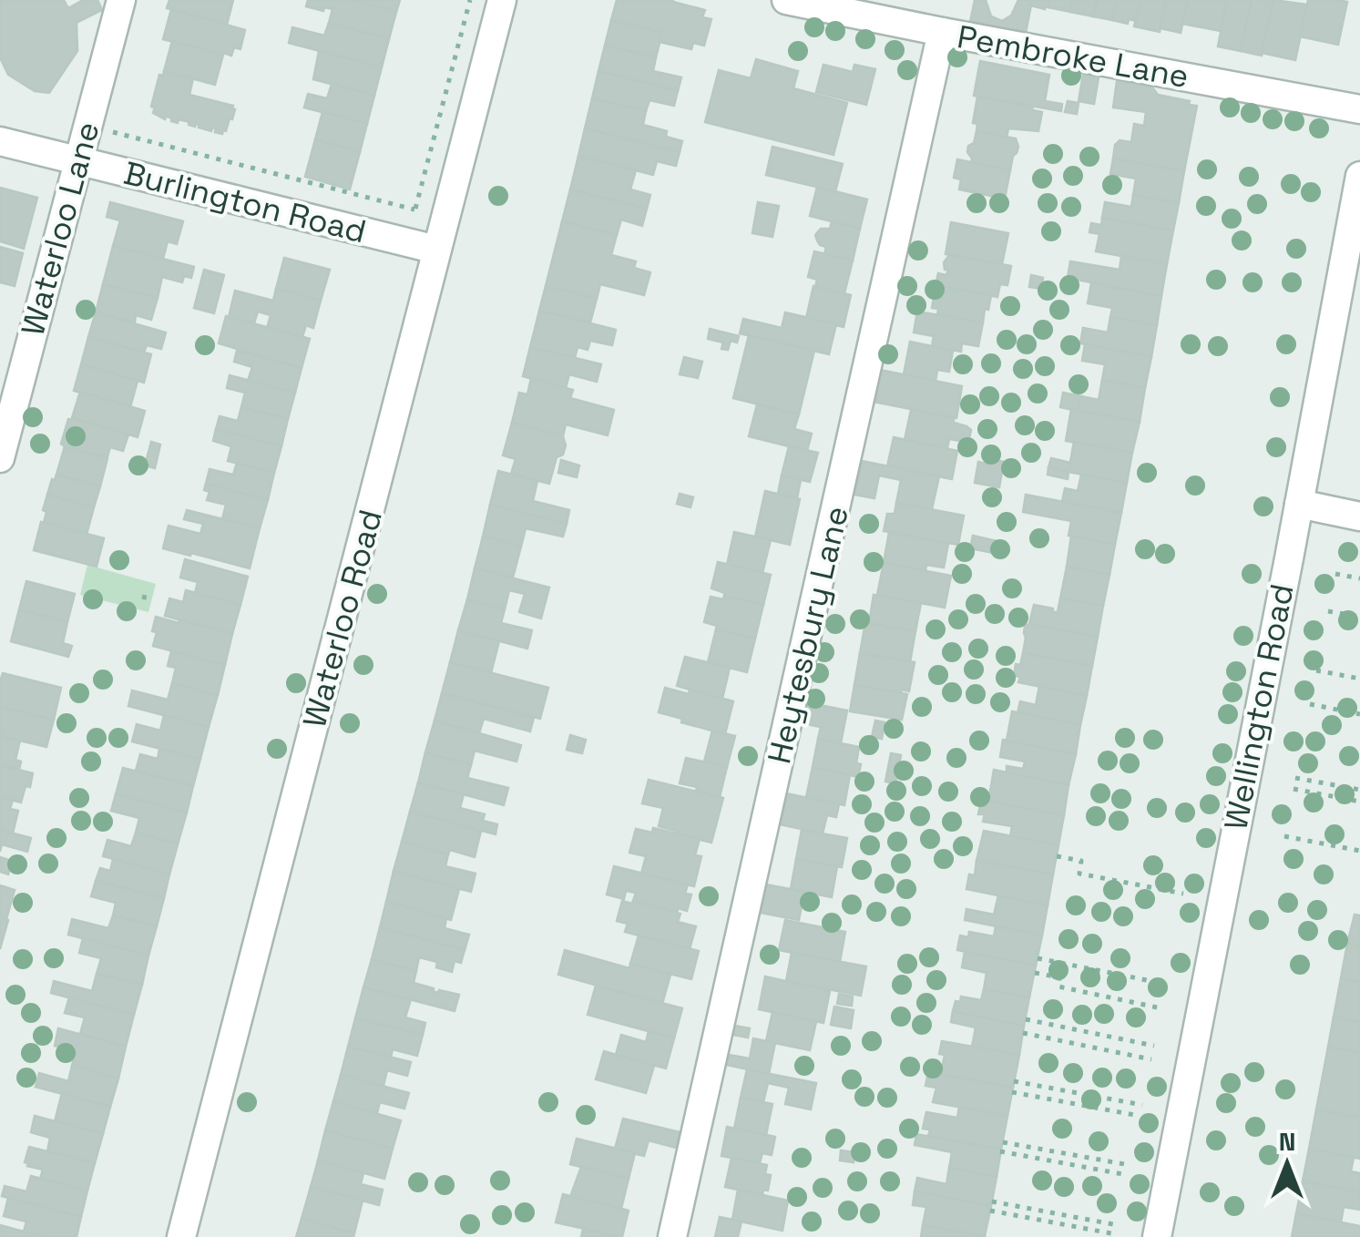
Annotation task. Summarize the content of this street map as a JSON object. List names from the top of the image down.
{
  "streets": {
    "street": [
      "Pembroke Lane",
      "Burlington Road",
      "Waterloo Lane",
      "Waterloo Road",
      "Heytesbury Lane",
      "Wellington Road"
    ]
  },
  "crossings": [
    ["Pembroke Lane", "Heytesbury Lane"],
    ["Burlington Road", "Waterloo Lane"],
    ["Burlington Road", "Waterloo Road"]
  ],
  "north": "top"
}
